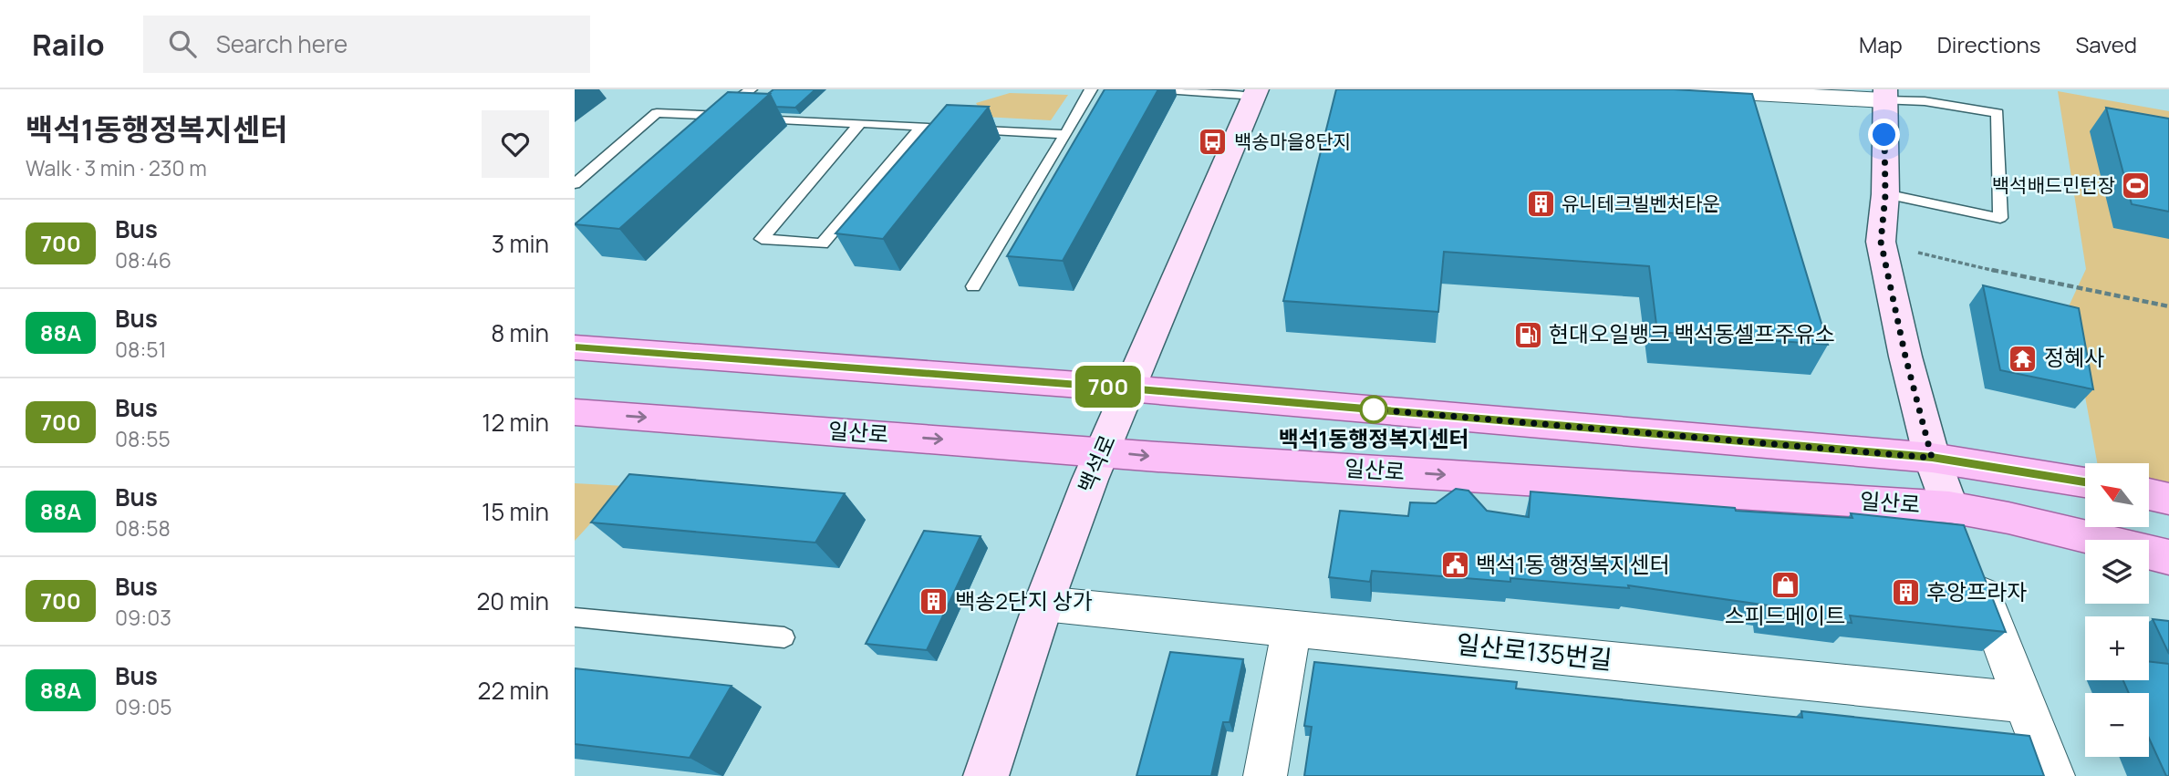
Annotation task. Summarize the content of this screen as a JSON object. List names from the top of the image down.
{
  "streets": {
    "main road": ["일산로", "백석로"],
    "street": ["일산로135번길"]
  },
  "crossings": [
    ["일산로", "백석로"],
    ["백석로", "일산로135번길"]
  ],
  "places": {
    "bus stop": ["백송마을8단지"],
    "sports": ["백석배드민턴장"],
    "building": ["유니테크빌벤처타운", "후앙프라자", "백송2단지 상가"],
    "fuel station": ["현대오일뱅크 백석동셀프주유소"],
    "temple": ["정혜사"],
    "other": ["백석1동행정복지센터"],
    "public building": ["백석1동 행정복지센터"],
    "shop": ["스피드메이트"]
  },
  "lines": ["bus line 700"],
  "north": "top left",
  "page": {
    "header": "Railo",
    "search": "Search here",
    "nav": ["Map", "Directions", "Saved"],
    "heading": ["백석1동행정복지센터", "Walk · 3 min · 230 m"],
    "on_map": "700",
    "list": [
      {
        "mark": "700",
        "name": "Bus",
        "note": "08:46",
        "value": "3 min"
      },
      {
        "mark": "88A",
        "name": "Bus",
        "note": "08:51",
        "value": "8 min"
      },
      {
        "mark": "700",
        "name": "Bus",
        "note": "08:55",
        "value": "12 min"
      },
      {
        "mark": "88A",
        "name": "Bus",
        "note": "08:58",
        "value": "15 min"
      },
      {
        "mark": "700",
        "name": "Bus",
        "note": "09:03",
        "value": "20 min"
      },
      {
        "mark": "88A",
        "name": "Bus",
        "note": "09:05",
        "value": "22 min"
      }
    ],
    "map_buttons": ["+", "−"]
  }
}
